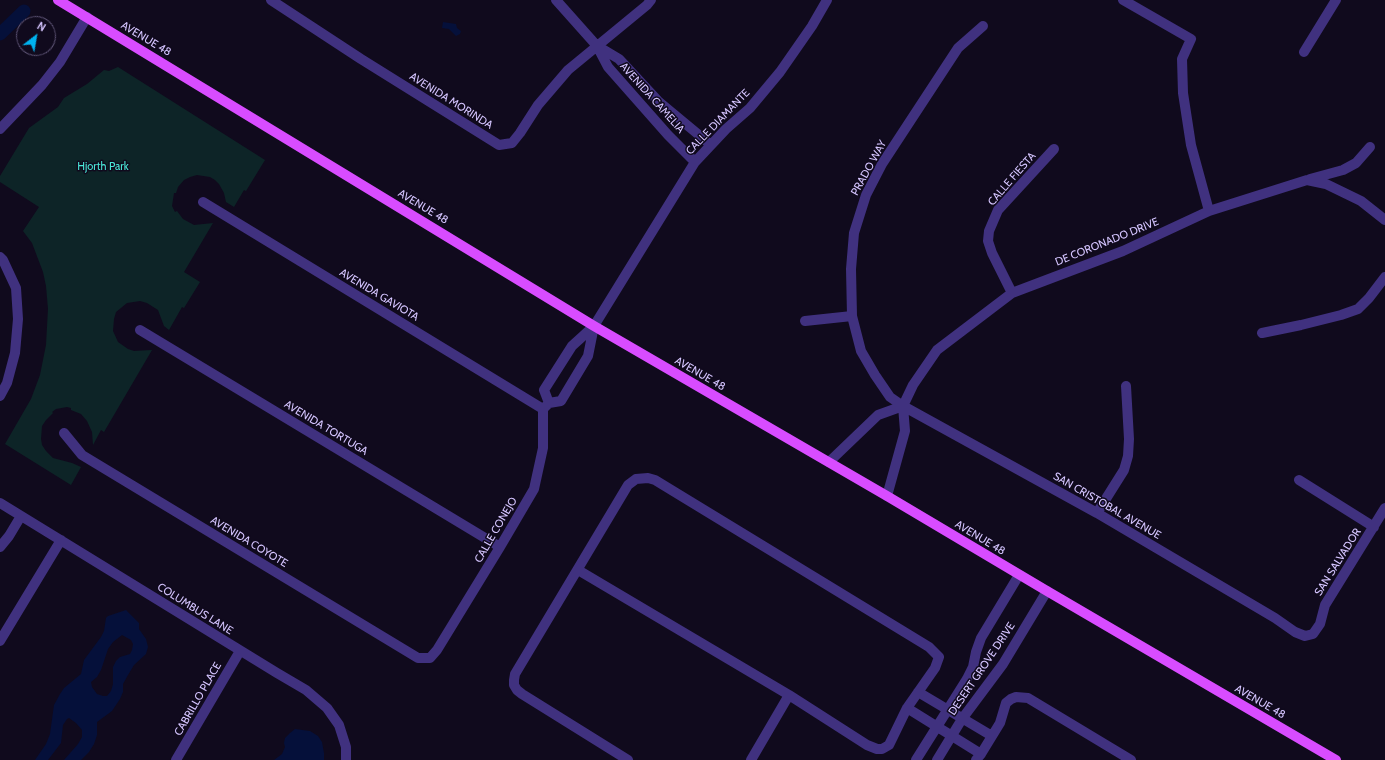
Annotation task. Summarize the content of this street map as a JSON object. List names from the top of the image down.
{
  "streets": {
    "main road": ["AVENUE 48"],
    "street": [
      "AVENIDA CAMELIA",
      "AVENIDA MORINDA",
      "CALLE DIAMANTE",
      "PRADO WAY",
      "CALLE FIESTA",
      "DE CORONADO DRIVE",
      "AVENIDA GAVIOTA",
      "AVENIDA TORTUGA",
      "SAN CRISTOBAL AVENUE",
      "CALLE CONEJO",
      "AVENIDA COYOTE",
      "SAN SALVADOR",
      "COLUMBUS LANE",
      "DESERT GROVE DRIVE",
      "CABRILLO PLACE"
    ]
  },
  "crossings": [
    ["AVENUE 48", "CALLE DIAMANTE"],
    ["AVENUE 48", "CALLE CONEJO"],
    ["AVENUE 48", "DESERT GROVE DRIVE"],
    ["AVENIDA CAMELIA", "AVENIDA MORINDA"],
    ["AVENIDA CAMELIA", "CALLE DIAMANTE"],
    ["CALLE DIAMANTE", "CALLE CONEJO"],
    ["PRADO WAY", "DE CORONADO DRIVE"],
    ["PRADO WAY", "SAN CRISTOBAL AVENUE"],
    ["CALLE FIESTA", "DE CORONADO DRIVE"],
    ["DE CORONADO DRIVE", "SAN CRISTOBAL AVENUE"],
    ["AVENIDA GAVIOTA", "CALLE CONEJO"],
    ["AVENIDA TORTUGA", "CALLE CONEJO"],
    ["SAN CRISTOBAL AVENUE", "SAN SALVADOR"],
    ["CALLE CONEJO", "AVENIDA COYOTE"],
    ["COLUMBUS LANE", "CABRILLO PLACE"]
  ],
  "parks": ["Hjorth Park"],
  "north": "top right"
}
